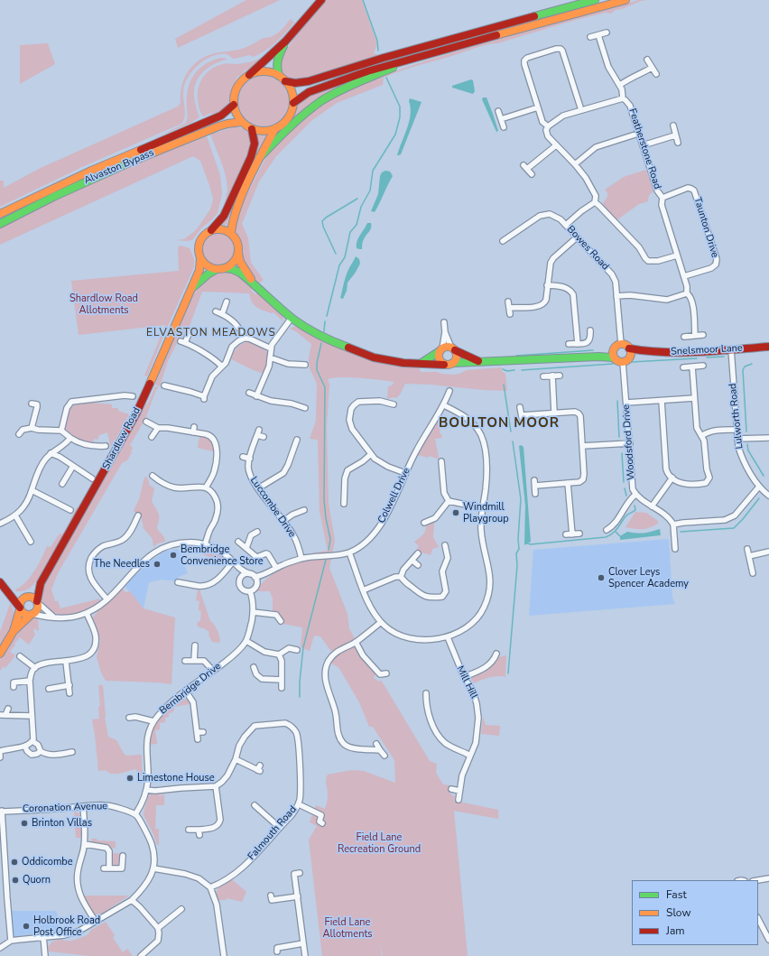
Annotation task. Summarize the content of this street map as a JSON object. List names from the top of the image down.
{
  "streets": {
    "main road": ["Alvaston Bypass", "Snelsmoor Lane", "Shardlow Road"],
    "street": [
      "Featherstone Road",
      "Taunton Drive",
      "Bowes Road",
      "Lulworth Road",
      "Woodsford Drive",
      "Colwell Drive",
      "Luccombe Drive",
      "Mill Hill",
      "Bembridge Drive",
      "Coronation Avenue",
      "Falmouth Road"
    ]
  },
  "crossings": [
    ["Featherstone Road", "Taunton Drive"],
    ["Bowes Road", "Snelsmoor Lane"],
    ["Bowes Road", "Woodsford Drive"],
    ["Snelsmoor Lane", "Lulworth Road"],
    ["Snelsmoor Lane", "Woodsford Drive"],
    ["Colwell Drive", "Luccombe Drive"],
    ["Bembridge Drive", "Coronation Avenue"]
  ],
  "districts": ["ELVASTON MEADOWS", "BOULTON MOOR"],
  "parks": ["Shardlow Road Allotments", "Field Lane Recreation Ground", "Field Lane Allotments"],
  "places": [
    "Windmill Playgroup",
    "Bembridge Convenience Store",
    "The Needles",
    "Clover Leys Spencer Academy",
    "Limestone House",
    "Brinton Villas",
    "Oddicombe",
    "Quorn",
    "Holbrook Road Post Office"
  ],
  "legend": ["Fast", "Slow", "Jam"]
}
